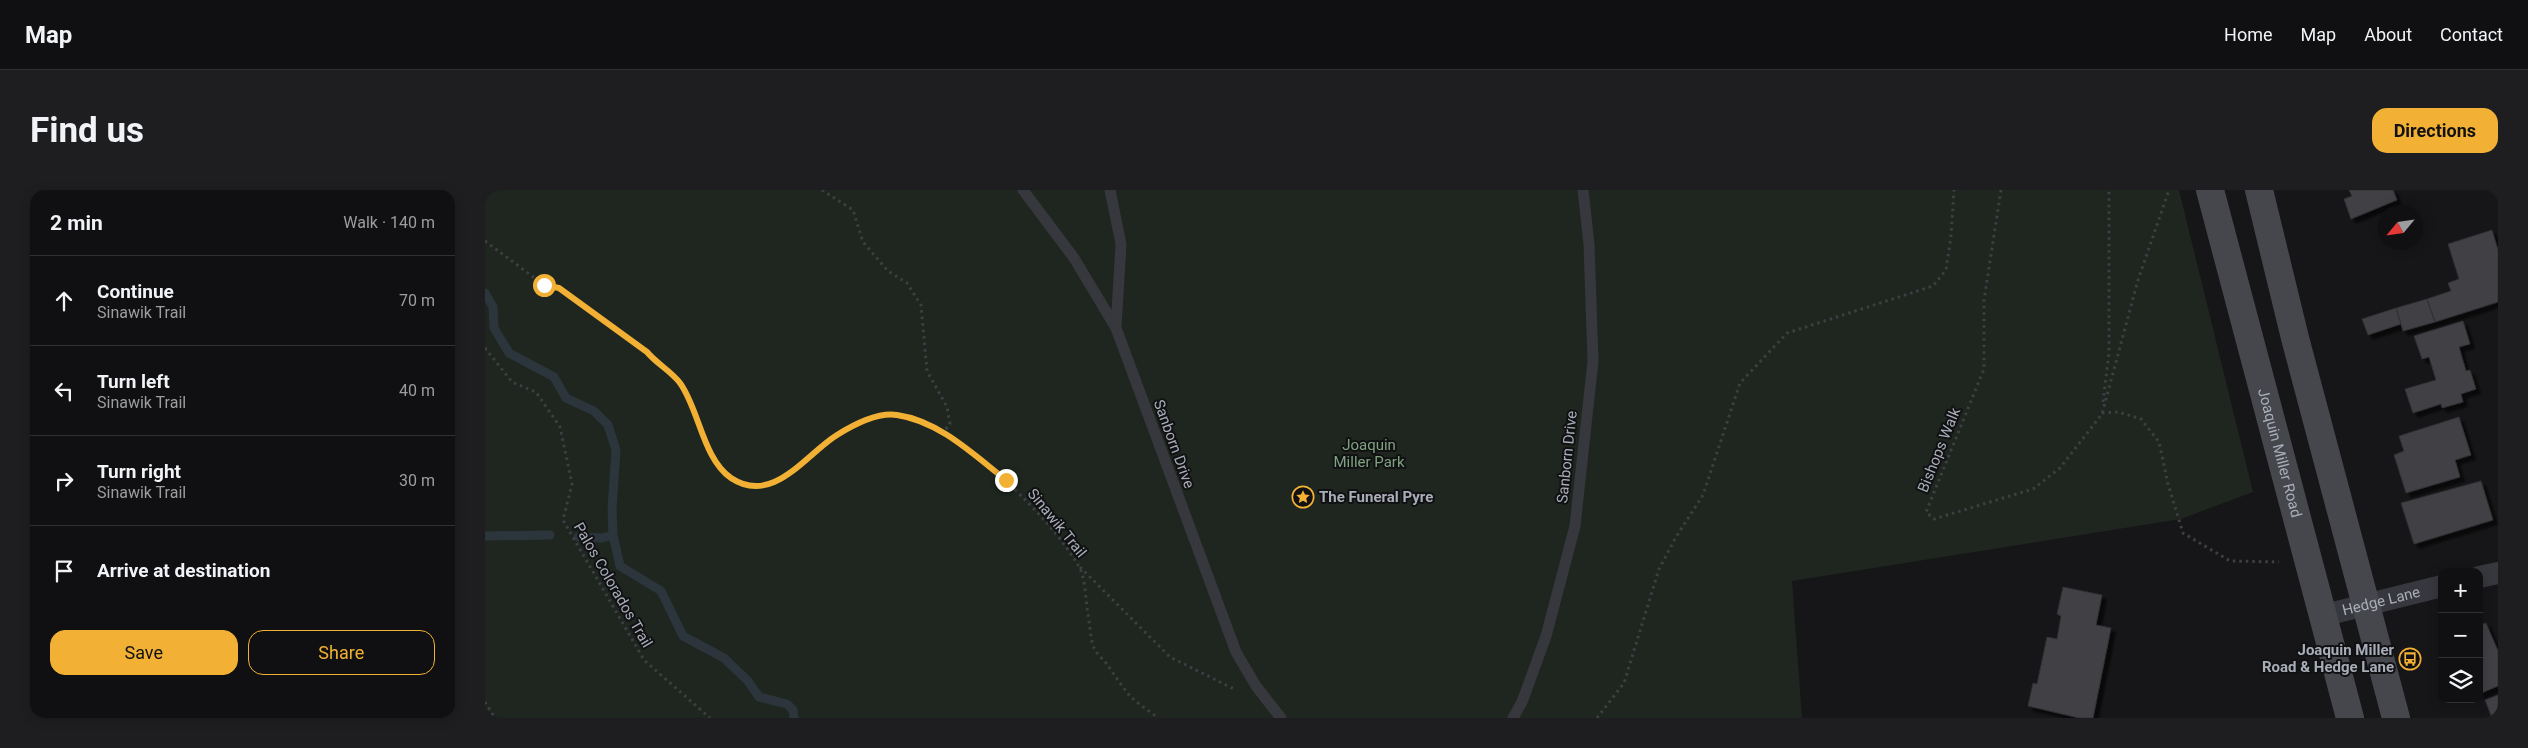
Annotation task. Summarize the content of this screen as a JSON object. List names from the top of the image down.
{
  "streets": {
    "main road": ["Joaquin Miller Road"],
    "street": ["Hedge Lane"],
    "lane": ["Sanborn Drive"],
    "path": ["Bishops Walk", "Sinawik Trail", "Palos Colorados Trail"]
  },
  "crossings": [
    ["Joaquin Miller Road", "Hedge Lane"]
  ],
  "parks": ["Joaquin Miller Park"],
  "places": {
    "place": ["The Funeral Pyre"],
    "bus stop": ["Joaquin Miller Road & Hedge Lane"]
  },
  "north": "bottom left",
  "page": {
    "header": "Map",
    "nav": [
      "Home",
      "Map",
      "About",
      "Contact"
    ],
    "buttons": [
      "Directions",
      ["Save", "Share"]
    ],
    "title": "Find us",
    "heading": ["2 min", "Walk · 140 m"],
    "list": [
      ["Continue", "Sinawik Trail", "70 m"],
      ["Turn left", "Sinawik Trail", "40 m"],
      ["Turn right", "Sinawik Trail", "30 m"],
      "Arrive at destination"
    ],
    "map_buttons": ["+", "−"]
  }
}
